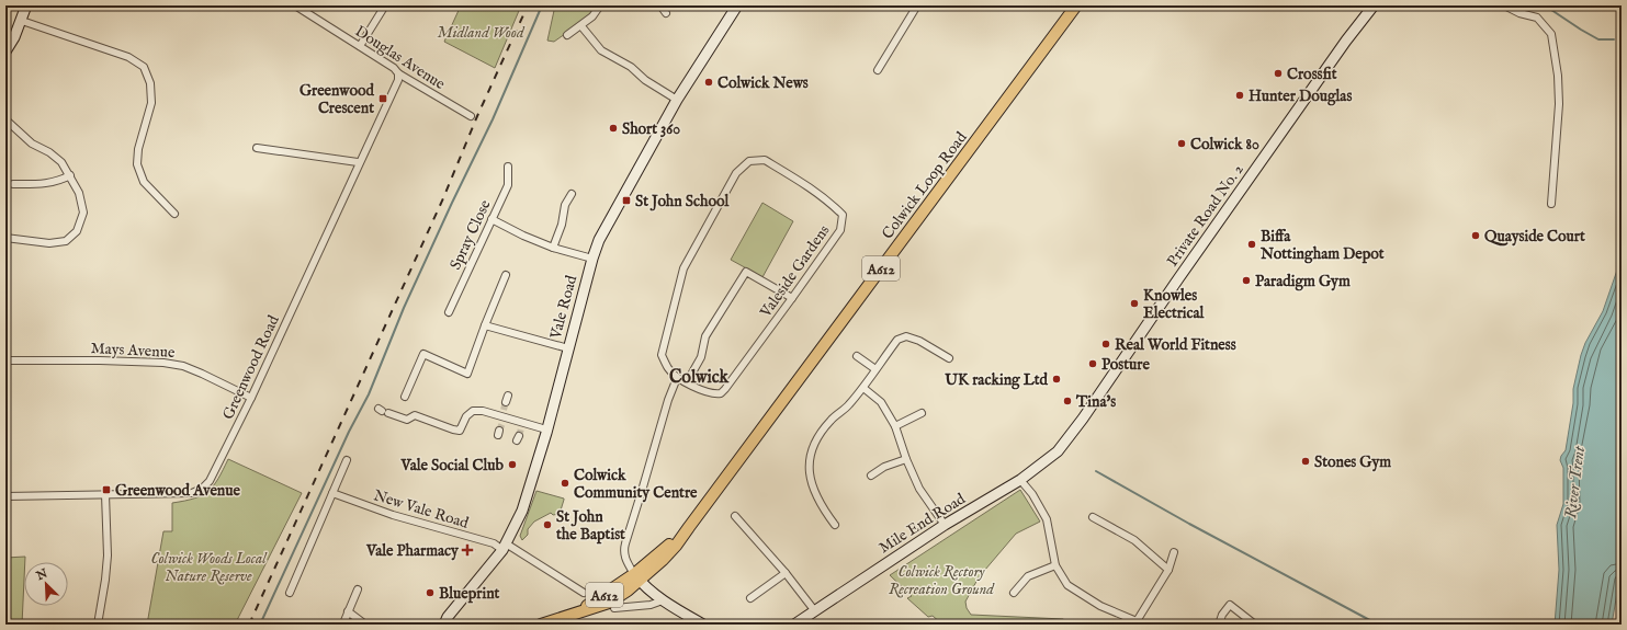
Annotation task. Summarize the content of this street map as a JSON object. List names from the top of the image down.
{
  "streets": {
    "main road": ["Colwick Loop Road", "A612"],
    "street": [
      "Douglas Avenue",
      "Private Road No. 2",
      "Spray Close",
      "Valeside Gardens",
      "Vale Road",
      "Mays Avenue",
      "Greenwood Road",
      "New Vale Road",
      "Mile End Road"
    ]
  },
  "crossings": [
    ["Douglas Avenue", "Greenwood Road"],
    ["Colwick Loop Road", "A612"],
    ["Private Road No. 2", "Mile End Road"],
    ["Vale Road", "New Vale Road"],
    ["Mays Avenue", "Greenwood Road"]
  ],
  "districts": ["Colwick"],
  "water": ["River Trent"],
  "parks": ["Midland Wood", "Colwick Woods Local Nature Reserve", "Colwick Rectory Recreation Ground"],
  "places": {
    "other": [
      "Crossfit",
      "Colwick News",
      "Hunter Douglas",
      "Short 360",
      "Colwick 80",
      "Quayside Court",
      "Biffa Nottingham Depot",
      "Paradigm Gym",
      "Knowles Electrical",
      "Real World Fitness",
      "Posture",
      "UK racking Ltd",
      "Tina's",
      "Stones Gym",
      "Vale Social Club",
      "Colwick Community Centre",
      "St John the Baptist",
      "Blueprint"
    ],
    "transit": ["Greenwood Crescent", "St John School", "Greenwood Avenue"],
    "health": ["Vale Pharmacy"]
  },
  "north": "top left"
}
